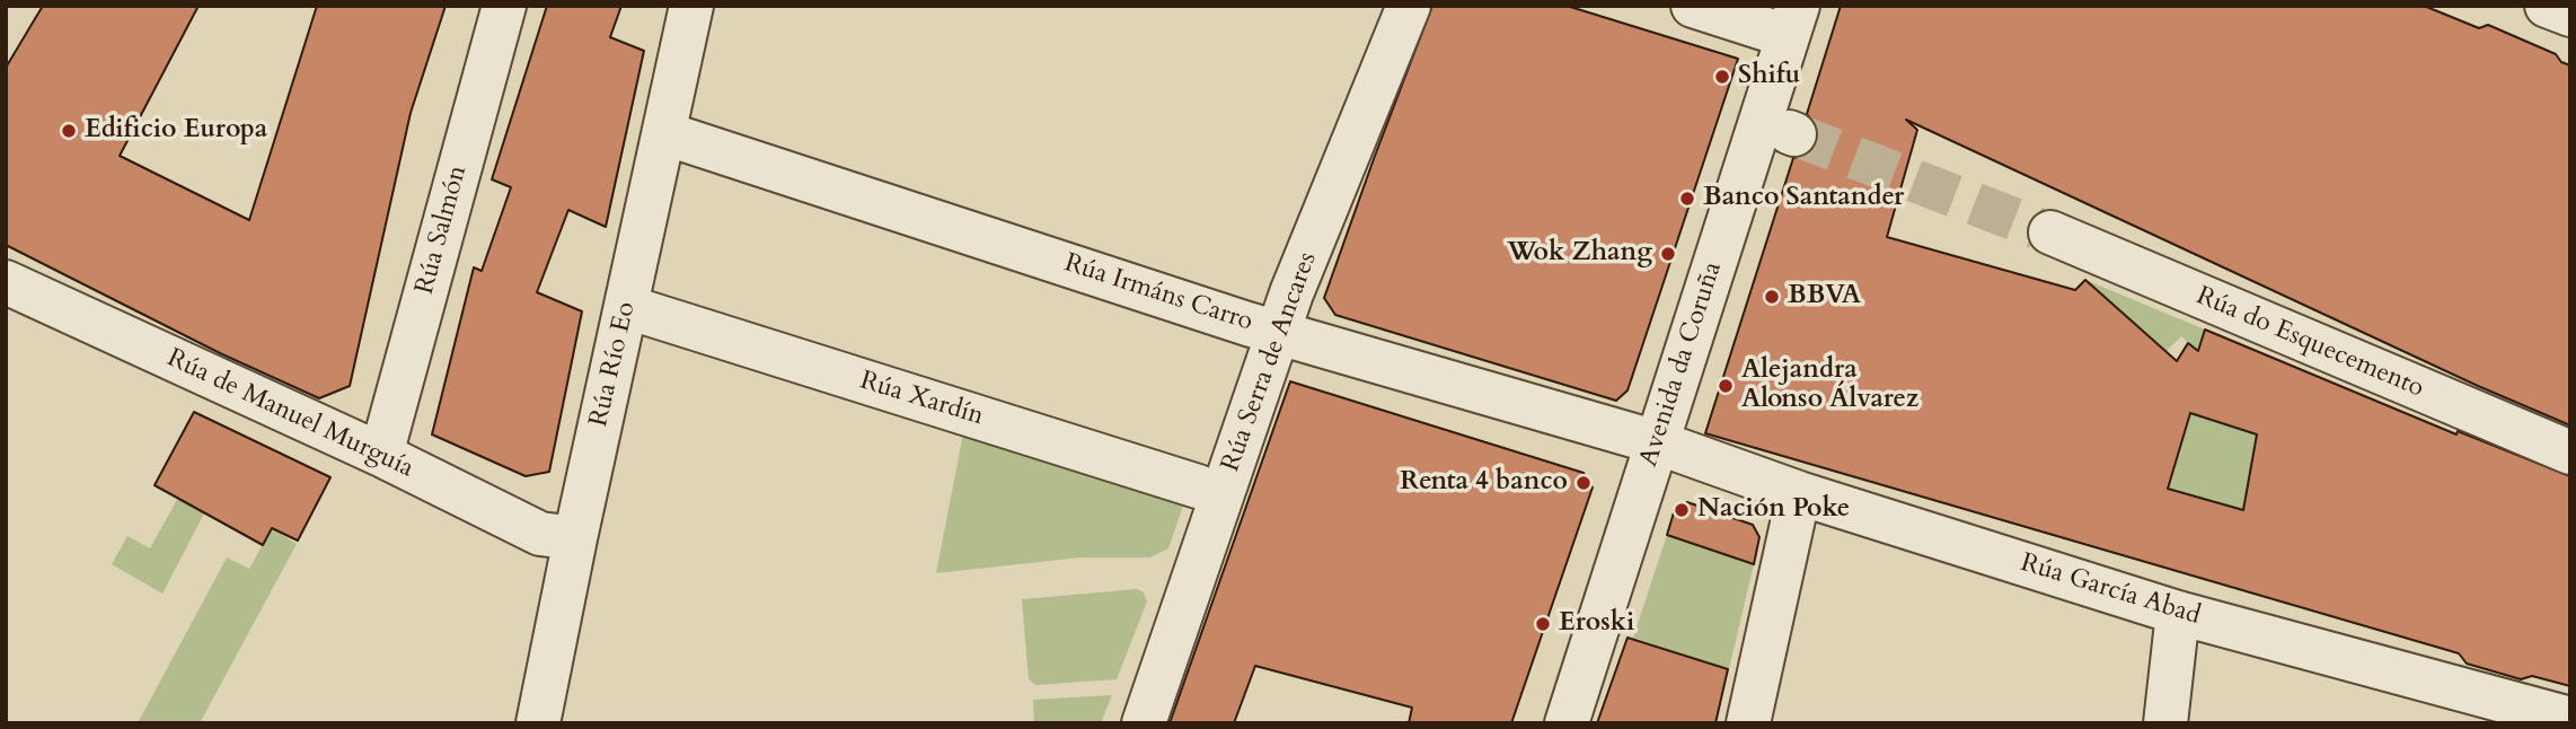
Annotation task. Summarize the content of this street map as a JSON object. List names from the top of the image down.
{
  "streets": {
    "street": [
      "Rúa Salmón",
      "Rúa Irmáns Carro",
      "Rúa do Esquecemento",
      "Rúa Serra de Ancares",
      "Rúa Río Eo",
      "Avenida da Coruña",
      "Rúa Xardín",
      "Rúa de Manuel Murguía",
      "Rúa García Abad"
    ]
  },
  "crossings": [
    ["Rúa Salmón", "Rúa de Manuel Murguía"],
    ["Rúa Irmáns Carro", "Rúa Serra de Ancares"],
    ["Rúa Irmáns Carro", "Rúa Río Eo"],
    ["Rúa Irmáns Carro", "Avenida da Coruña"],
    ["Rúa Irmáns Carro", "Rúa García Abad"],
    ["Rúa Río Eo", "Rúa de Manuel Murguía"],
    ["Avenida da Coruña", "Rúa García Abad"]
  ],
  "places": [
    "Shifu",
    "Edificio Europa",
    "Banco Santander",
    "Wok Zhang",
    "BBVA",
    "Alejandra Alonso Álvarez",
    "Renta 4 banco",
    "Nación Poke",
    "Eroski"
  ]
}
